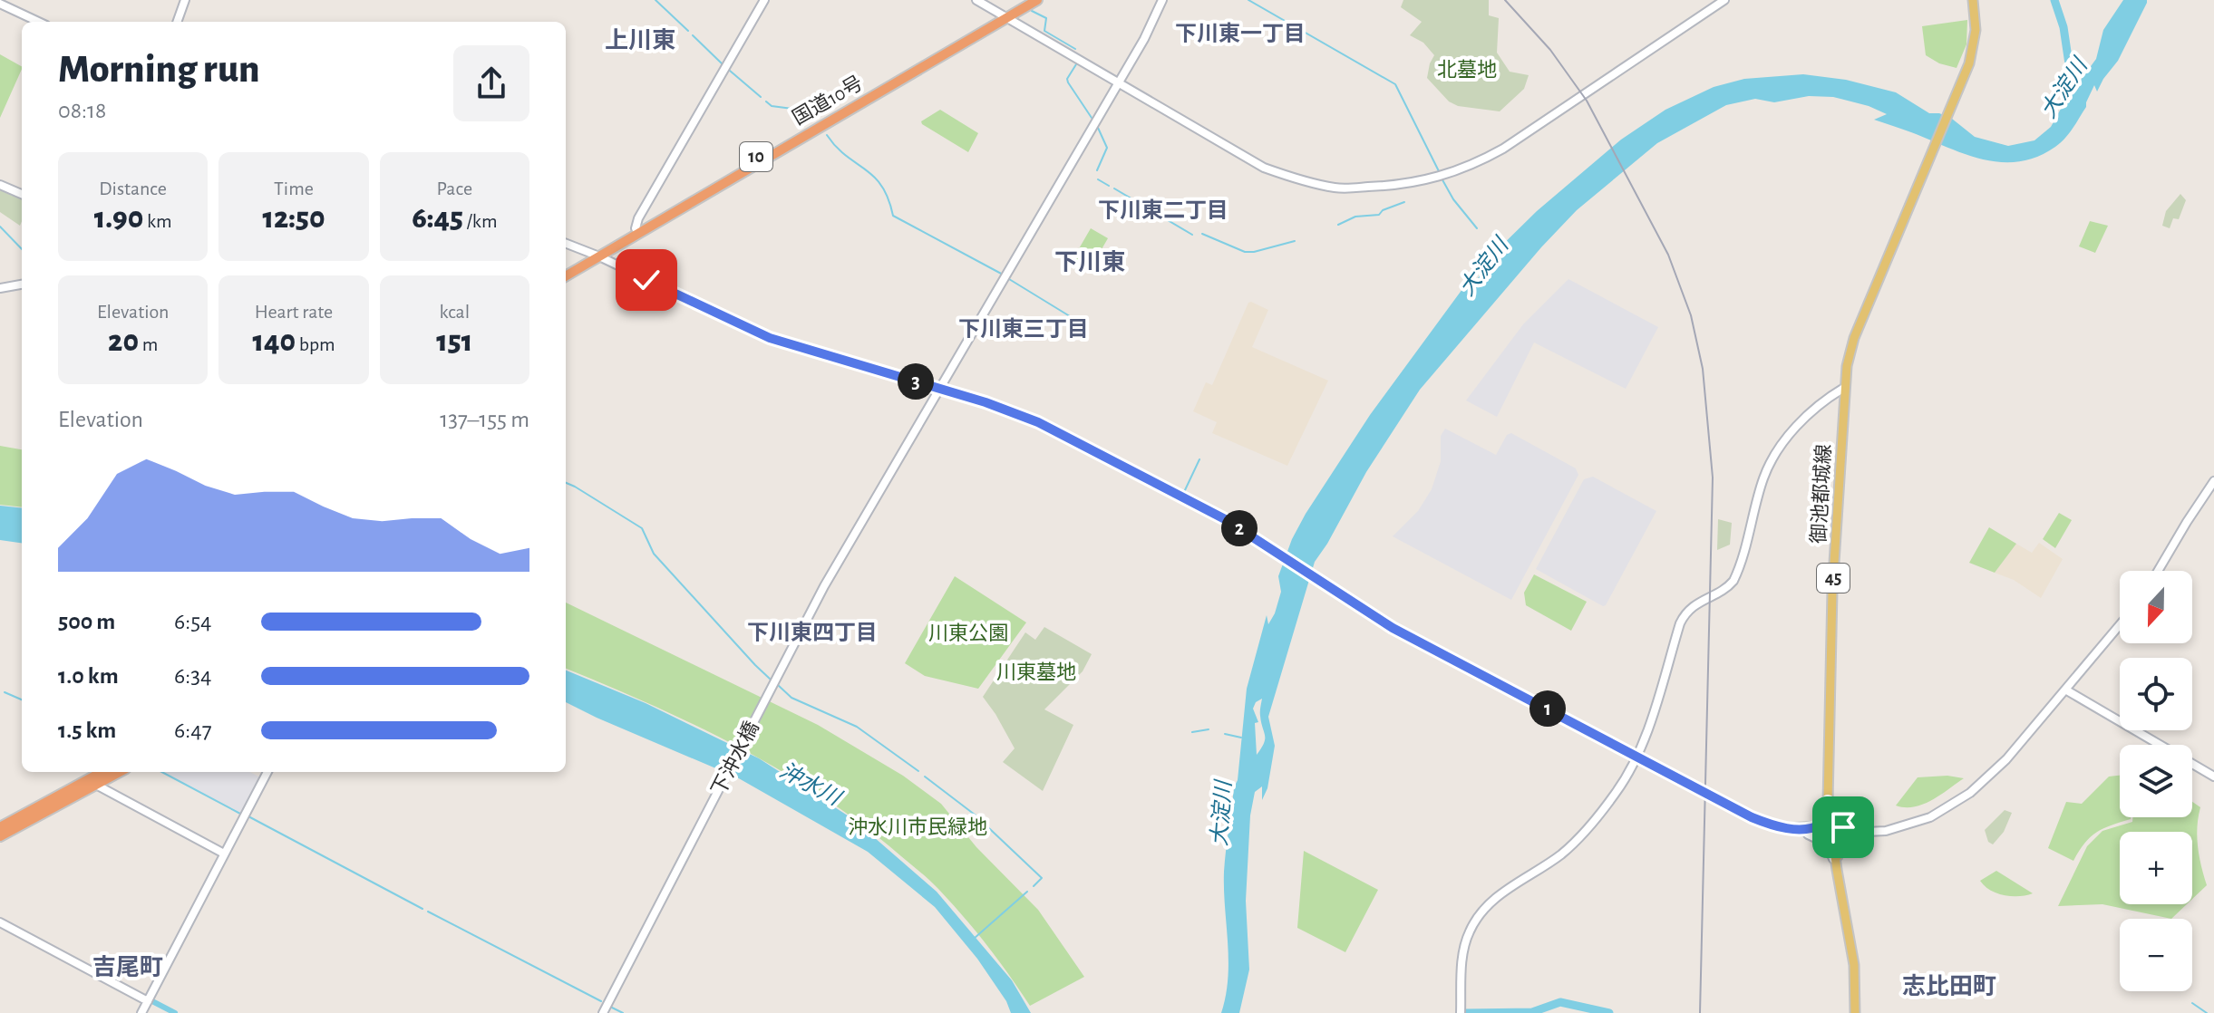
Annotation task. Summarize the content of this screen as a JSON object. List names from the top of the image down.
{
  "streets": {
    "highway": ["国道10号", "10"],
    "main road": ["御池都城線", "45"],
    "street": ["下沖水橋"]
  },
  "districts": [
    "下川東一丁目",
    "上川東",
    "下川東二丁目",
    "下川東",
    "下川東三丁目",
    "下川東四丁目",
    "吉尾町",
    "志比田町"
  ],
  "water": ["大淀川", "沖水川"],
  "parks": [
    "北墓地",
    "川東公園",
    "川東墓地",
    "沖水川市民緑地"
  ],
  "north": "bottom",
  "page": {
    "heading": ["Morning run", "08:18"],
    "stats": [
      ["Distance", "1.90 km"],
      ["Time", "12:50"],
      ["Pace", "6:45 /km"],
      ["Elevation", "20 m"],
      ["Heart rate", "140 bpm"],
      ["kcal", "151"]
    ],
    "pins": ["3", "2", "1"],
    "chart": ["Elevation", "137–155 m"],
    "map_buttons": ["+", "−"],
    "list": [
      {
        "name": "500 m",
        "note": "6:54"
      },
      {
        "name": "1.0 km",
        "note": "6:34"
      },
      {
        "name": "1.5 km",
        "note": "6:47"
      }
    ]
  }
}
